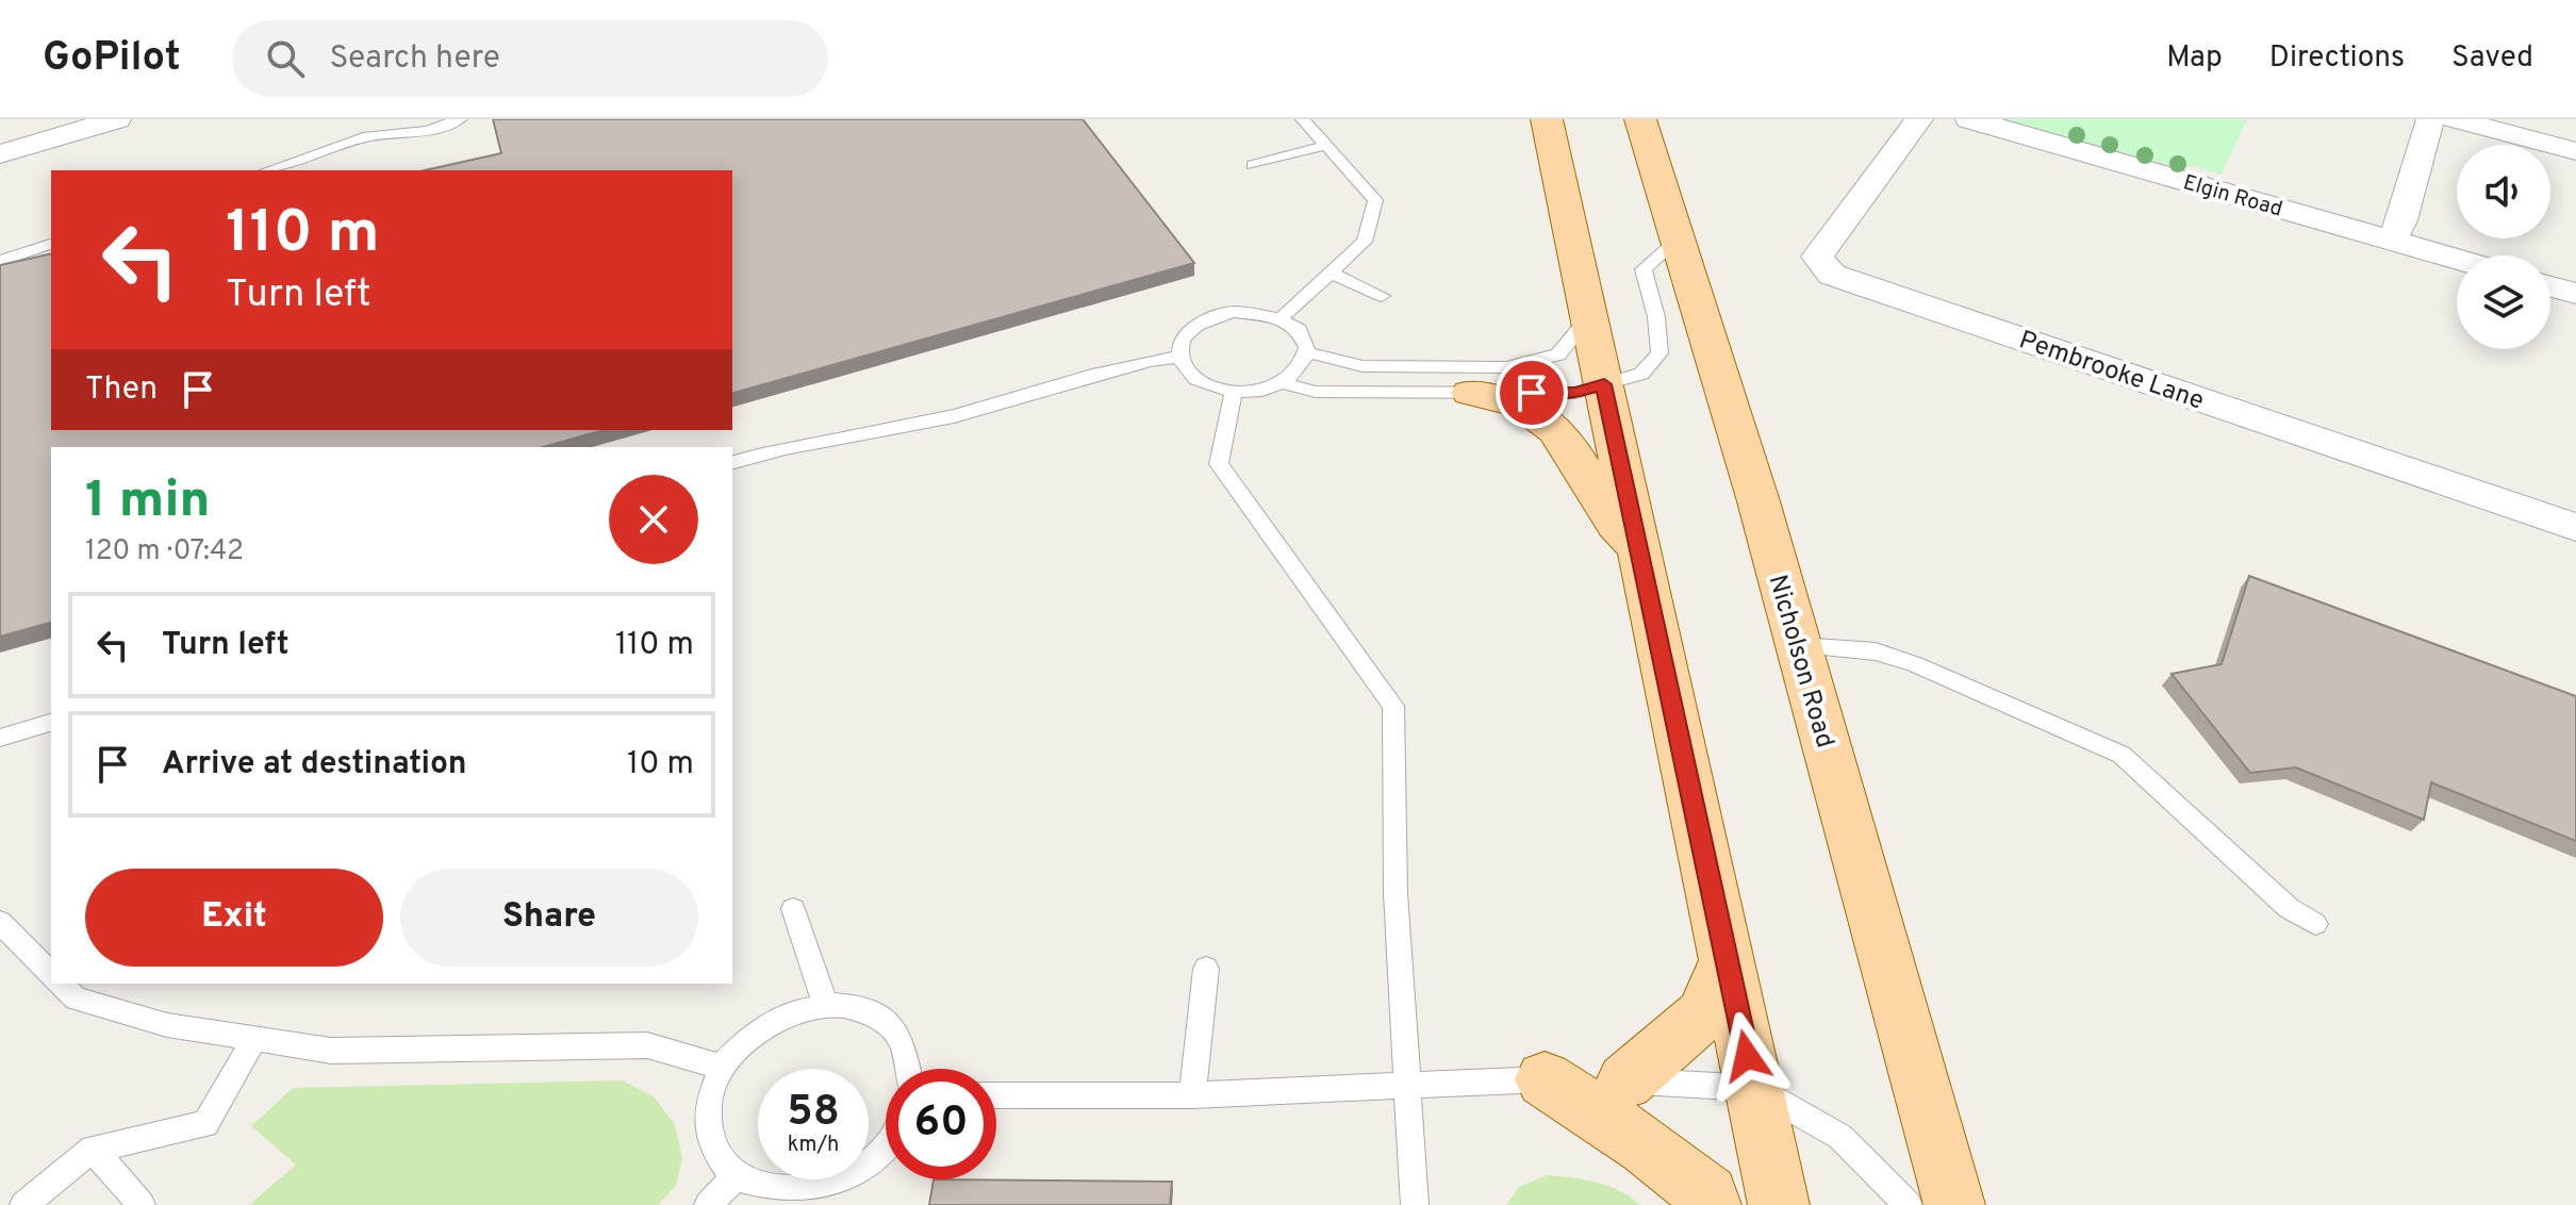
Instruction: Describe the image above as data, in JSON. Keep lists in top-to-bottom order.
{
  "streets": {
    "main road": ["Nicholson Road"],
    "street": ["Elgin Road", "Pembrooke Lane"]
  },
  "page": {
    "header": "GoPilot",
    "search": "Search here",
    "nav": ["Map", "Directions", "Saved"],
    "turn": ["110 m", "Turn left"],
    "then": "Then",
    "heading": ["1 min", "120 m · 07:42"],
    "list": [
      {
        "name": "Turn left",
        "value": "110 m"
      },
      {
        "name": "Arrive at destination",
        "value": "10 m"
      }
    ],
    "buttons": ["Exit", "Share"],
    "speed": "58 km/h",
    "limit": "60"
  }
}
